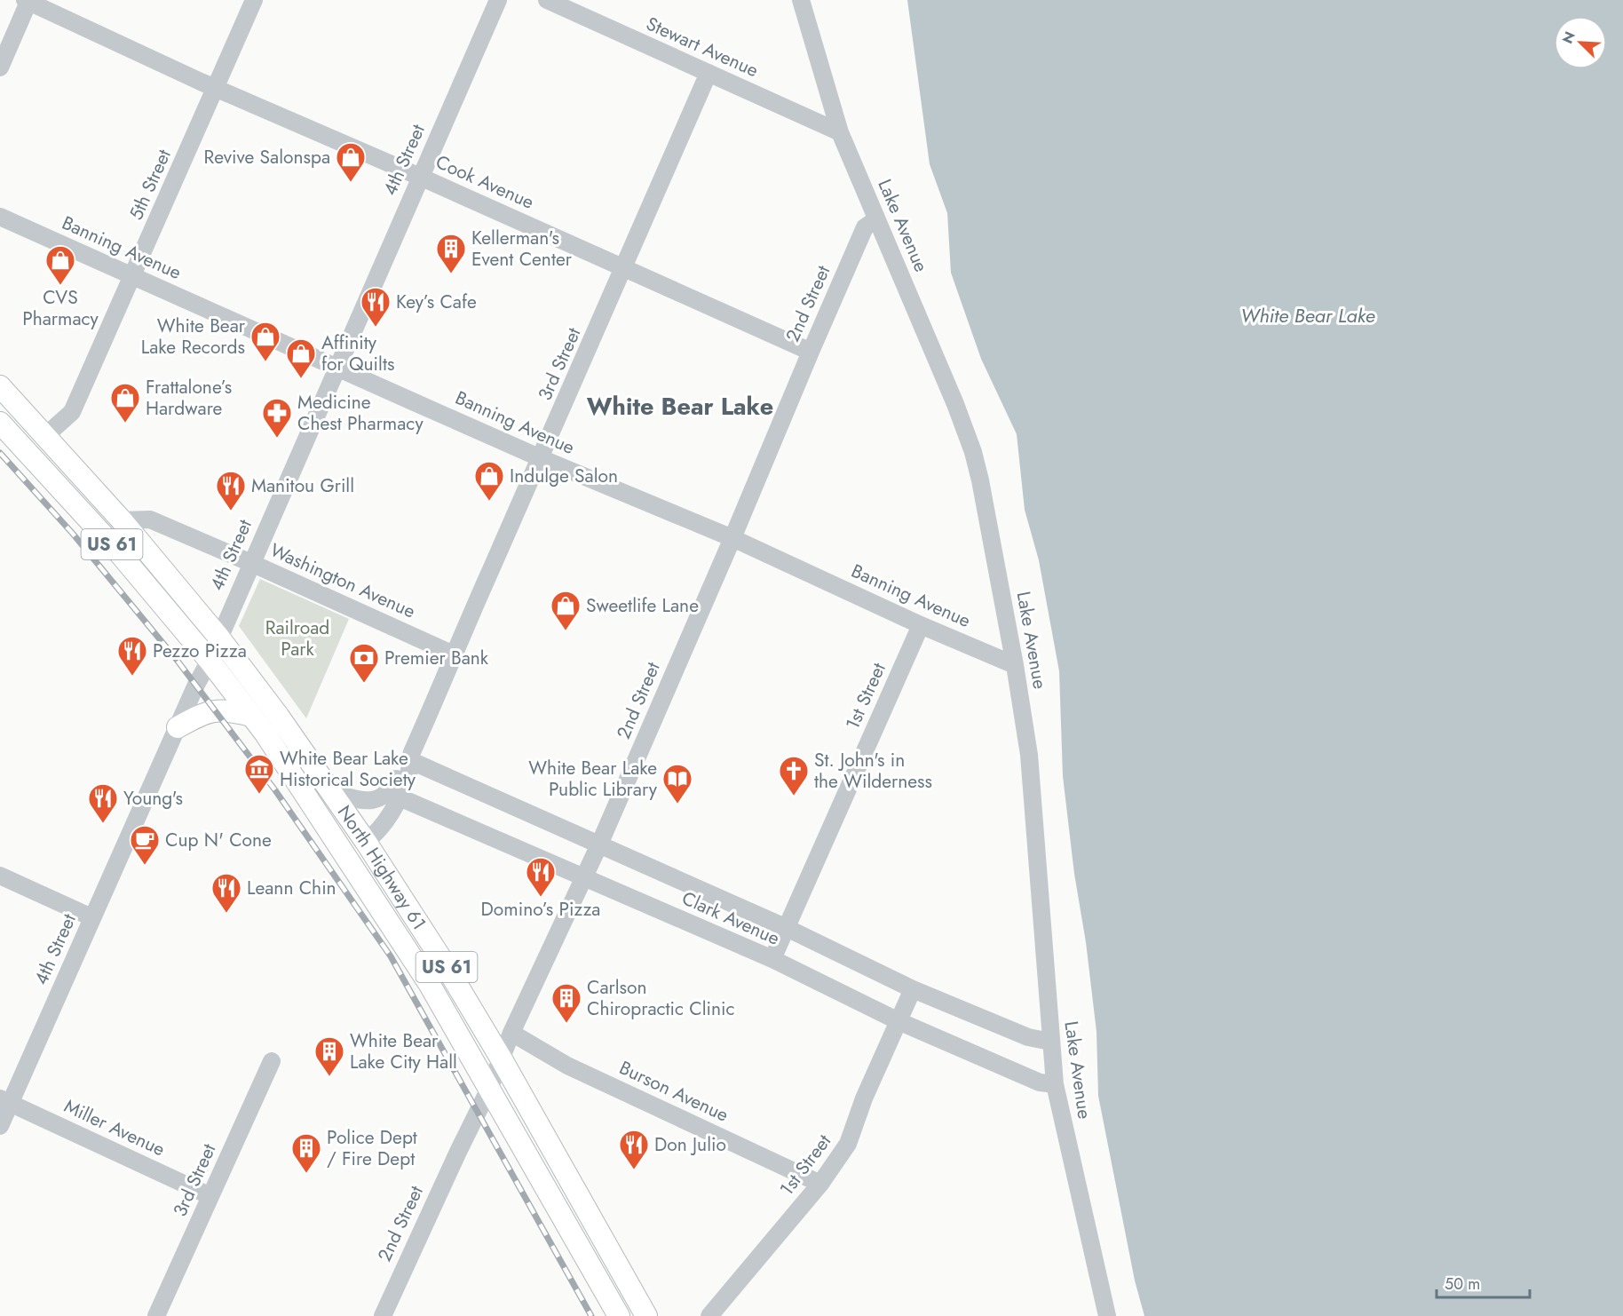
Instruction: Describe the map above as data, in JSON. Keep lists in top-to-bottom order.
{
  "streets": {
    "main road": ["US 61", "North Highway 61"],
    "street": [
      "Stewart Avenue",
      "4th Street",
      "Cook Avenue",
      "5th Street",
      "Lake Avenue",
      "Banning Avenue",
      "2nd Street",
      "3rd Street",
      "Washington Avenue",
      "1st Street",
      "Clark Avenue",
      "Burson Avenue",
      "Miller Avenue"
    ]
  },
  "crossings": [
    ["Stewart Avenue", "Lake Avenue"],
    ["Stewart Avenue", "3rd Street"],
    ["4th Street", "Cook Avenue"],
    ["4th Street", "Banning Avenue"],
    ["4th Street", "Washington Avenue"],
    ["4th Street", "North Highway 61"],
    ["4th Street", "Miller Avenue"],
    ["Cook Avenue", "5th Street"],
    ["Cook Avenue", "2nd Street"],
    ["Cook Avenue", "3rd Street"],
    ["5th Street", "Banning Avenue"],
    ["5th Street", "North Highway 61"],
    ["Lake Avenue", "Banning Avenue"],
    ["Lake Avenue", "2nd Street"],
    ["Lake Avenue", "Clark Avenue"],
    ["Banning Avenue", "2nd Street"],
    ["Banning Avenue", "3rd Street"],
    ["Banning Avenue", "1st Street"],
    ["2nd Street", "North Highway 61"],
    ["2nd Street", "Clark Avenue"],
    ["2nd Street", "Burson Avenue"],
    ["3rd Street", "Washington Avenue"],
    ["3rd Street", "North Highway 61"],
    ["3rd Street", "Clark Avenue"],
    ["3rd Street", "Miller Avenue"],
    ["Washington Avenue", "North Highway 61"],
    ["1st Street", "Clark Avenue"],
    ["1st Street", "Burson Avenue"]
  ],
  "districts": ["White Bear Lake"],
  "water": ["White Bear Lake"],
  "parks": ["Railroad Park"],
  "places": {
    "shop": [
      "Revive Salonspa",
      "CVS Pharmacy",
      "White Bear Lake Records",
      "Affinity for Quilts",
      "Frattalone’s Hardware",
      "Indulge Salon",
      "Sweetlife Lane"
    ],
    "building": [
      "Kellerman's Event Center",
      "Carlson Chiropractic Clinic",
      "White Bear Lake City Hall",
      "Police Dept / Fire Dept"
    ],
    "restaurant": [
      "Key’s Cafe",
      "Manitou Grill",
      "Pezzo Pizza",
      "Young's",
      "Domino’s Pizza",
      "Leann Chin",
      "Don Julio"
    ],
    "pharmacy": ["Medicine Chest Pharmacy"],
    "bank": ["Premier Bank"],
    "museum": ["White Bear Lake Historical Society"],
    "church": ["St. John's in the Wilderness"],
    "library": ["White Bear Lake Public Library"],
    "cafe": ["Cup N' Cone"]
  },
  "scale_bar": "50 m",
  "north": "top left"
}
